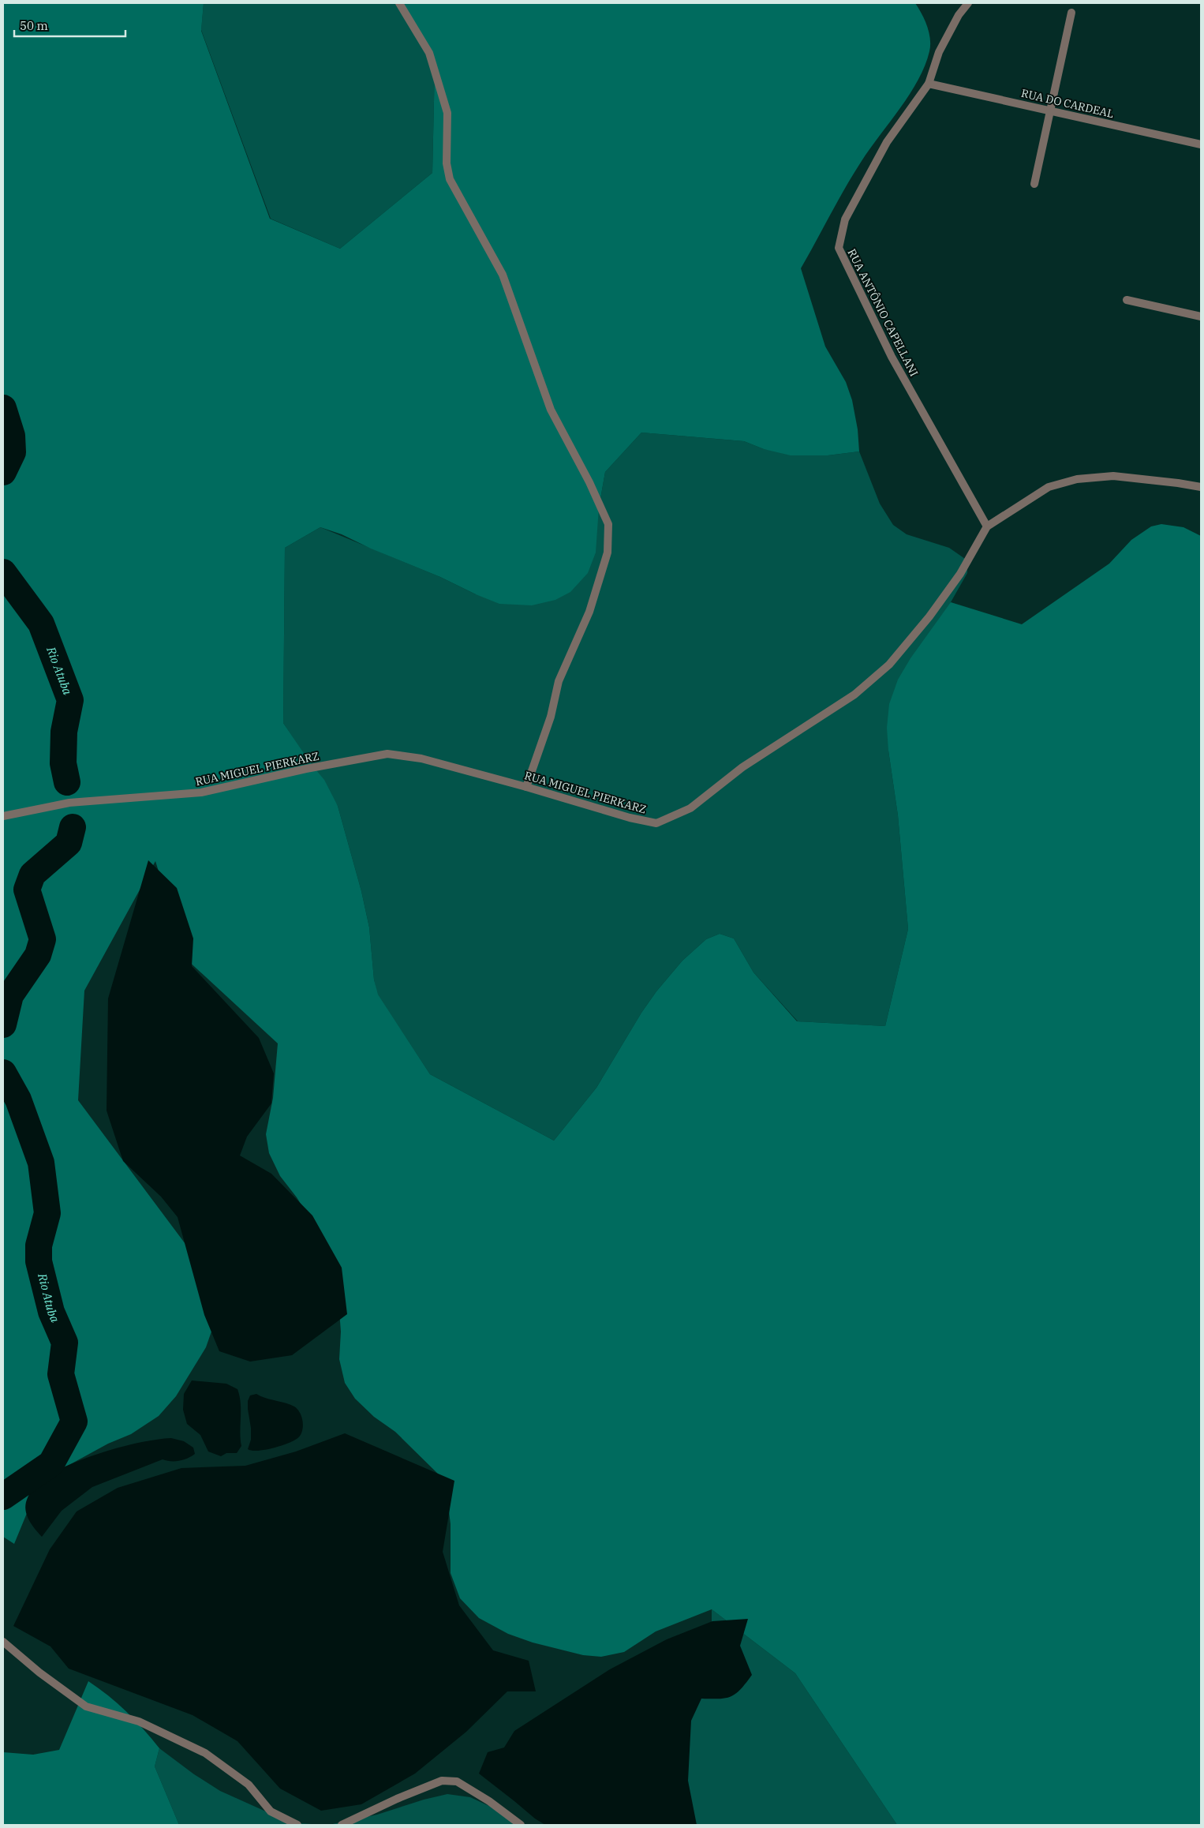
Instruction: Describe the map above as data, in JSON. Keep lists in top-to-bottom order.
{
  "streets": {
    "street": ["RUA DO CARDEAL", "RUA ANTÔNIO CAPELLANI", "RUA MIGUEL PIERKARZ"]
  },
  "crossings": [
    ["RUA DO CARDEAL", "RUA ANTÔNIO CAPELLANI"],
    ["RUA ANTÔNIO CAPELLANI", "RUA MIGUEL PIERKARZ"]
  ],
  "water": ["Rio Atuba"],
  "scale_bar": "50 m"
}
